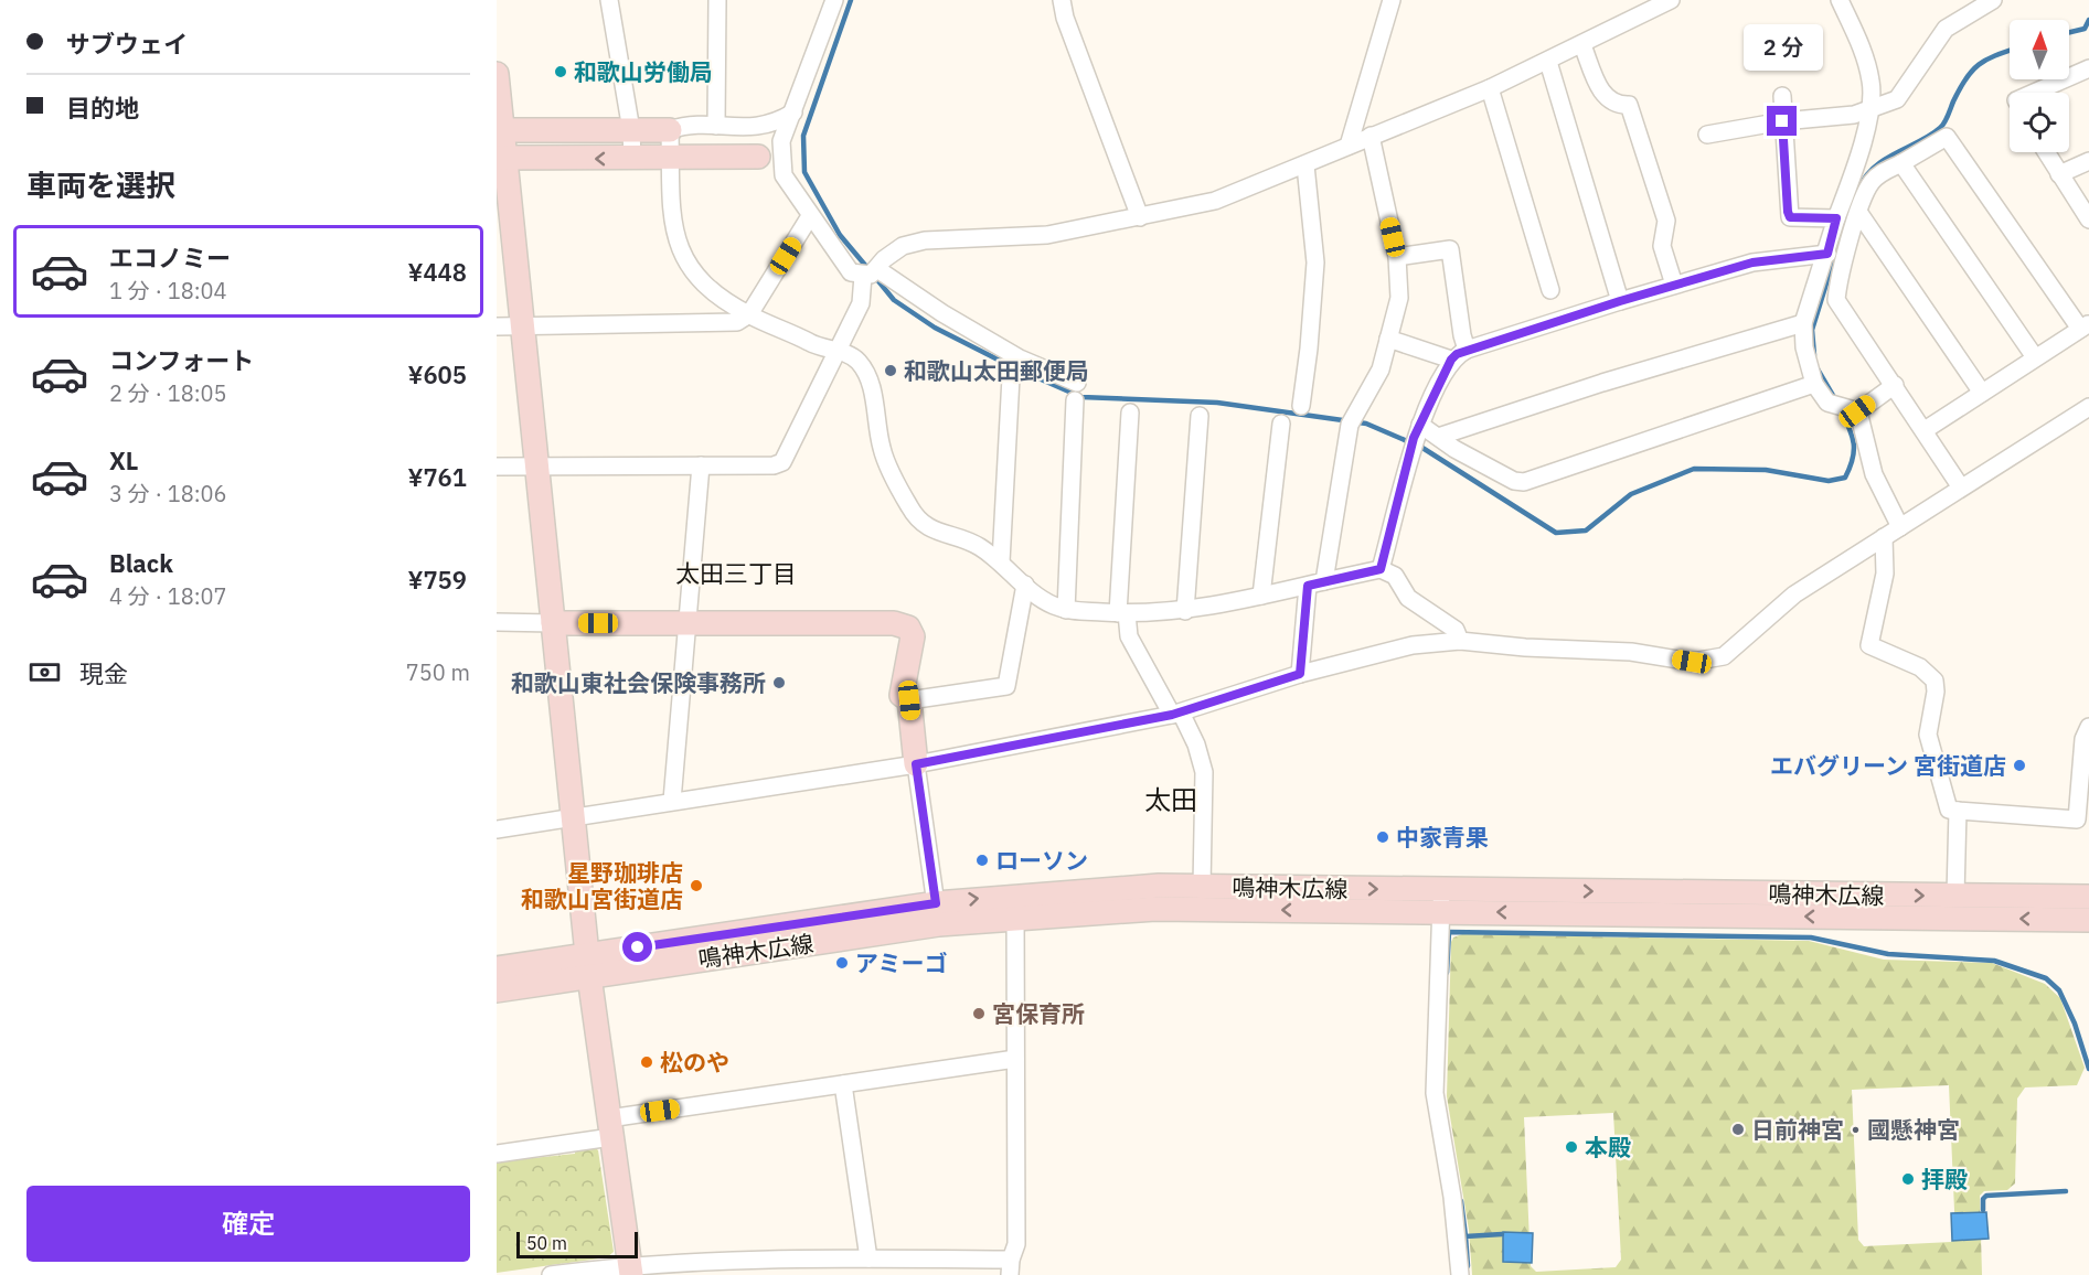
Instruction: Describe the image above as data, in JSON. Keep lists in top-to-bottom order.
{
  "streets": {
    "main road": ["鳴神木広線"]
  },
  "districts": ["太田三丁目", "太田"],
  "places": [
    "和歌山労働局",
    "和歌山太田郵便局",
    "和歌山東社会保険事務所",
    "エバグリーン 宮街道店",
    "中家青果",
    "ローソン",
    "星野珈琲店 和歌山宮街道店",
    "アミーゴ",
    "宮保育所",
    "松のや",
    "日前神宮・國懸神宮",
    "本殿",
    "拝殿"
  ],
  "scale_bar": "50 m",
  "north": "top",
  "page": {
    "banner": ["サブウェイ", "目的地"],
    "bubble": "2 分",
    "heading": "車両を選択",
    "list": [
      {
        "name": "エコノミー",
        "note": "1 分 · 18:04",
        "value": "¥448"
      },
      {
        "name": "コンフォート",
        "note": "2 分 · 18:05",
        "value": "¥605"
      },
      {
        "name": "XL",
        "note": "3 分 · 18:06",
        "value": "¥761"
      },
      {
        "name": "Black",
        "note": "4 分 · 18:07",
        "value": "¥759"
      }
    ],
    "pay": ["現金", "750 m"],
    "buttons": "確定",
    "scale": "50 m"
  }
}
